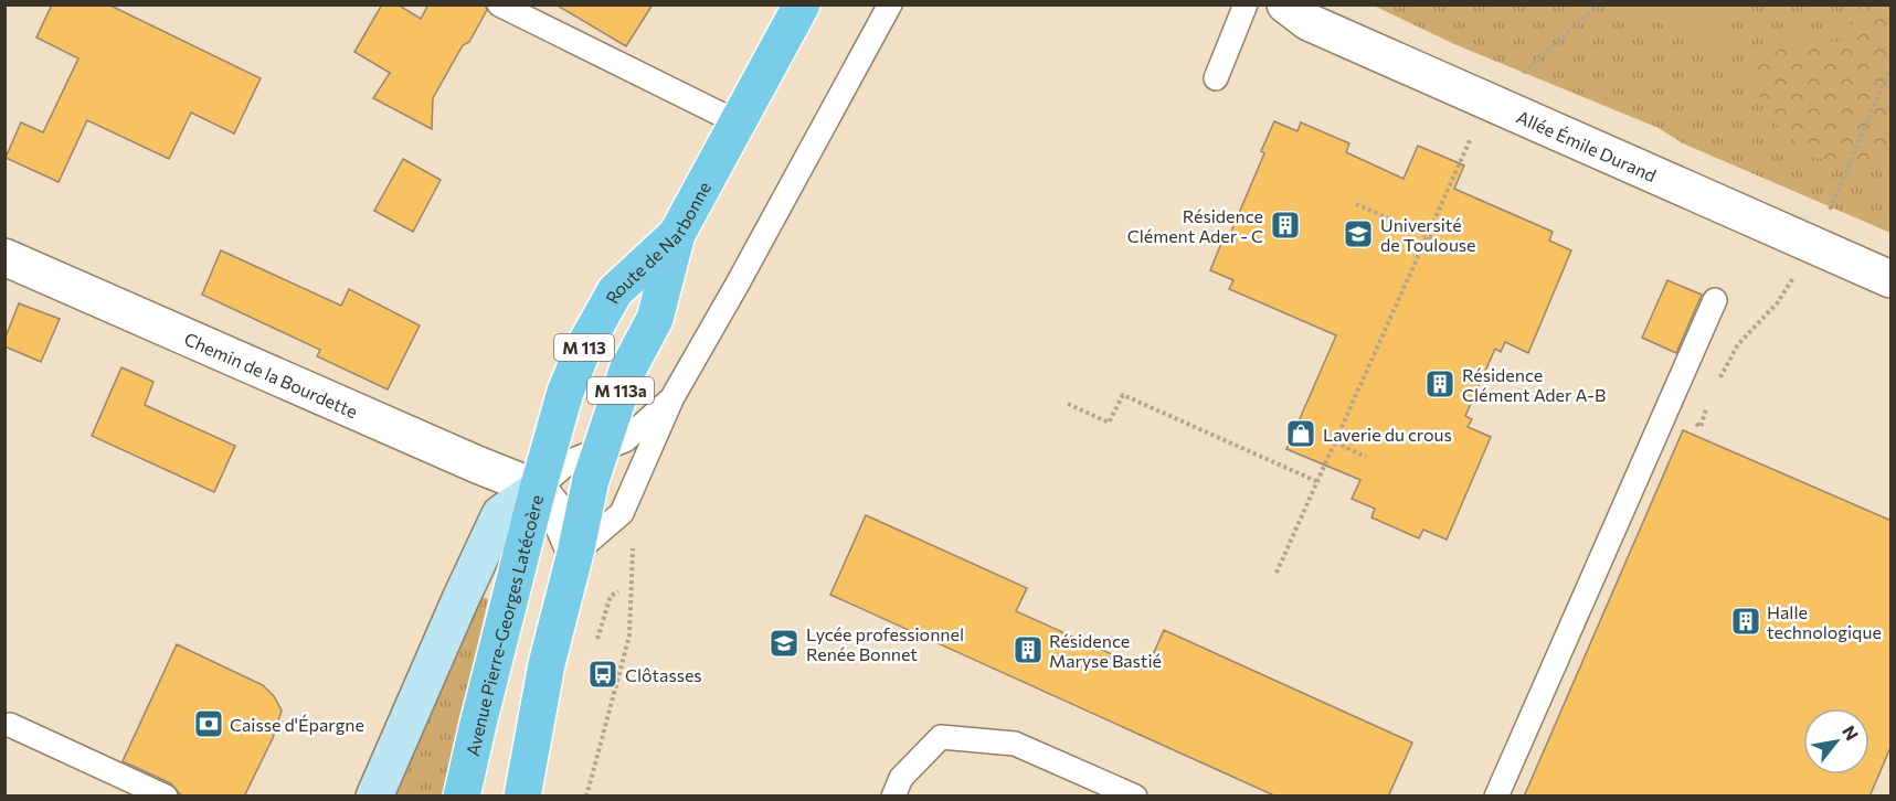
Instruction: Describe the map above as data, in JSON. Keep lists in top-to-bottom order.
{
  "streets": {
    "main road": [
      "Route de Narbonne",
      "M 113",
      "M 113a",
      "Avenue Pierre-Georges Latécoère"
    ],
    "street": ["Allée Émile Durand", "Chemin de la Bourdette"]
  },
  "crossings": [
    ["Route de Narbonne", "Chemin de la Bourdette"],
    ["Route de Narbonne", "M 113a"],
    ["Route de Narbonne", "Avenue Pierre-Georges Latécoère"],
    ["Chemin de la Bourdette", "Avenue Pierre-Georges Latécoère"],
    ["M 113a", "Avenue Pierre-Georges Latécoère"]
  ],
  "places": {
    "building": [
      "Résidence Clément Ader - C",
      "Résidence Clément Ader A-B",
      "Halle technologique",
      "Résidence Maryse Bastié"
    ],
    "school or university": ["Université de Toulouse", "Lycée professionnel Renée Bonnet"],
    "shop": ["Laverie du crous"],
    "bus stop": ["Clôtasses"],
    "bank": ["Caisse d'Épargne"]
  },
  "north": "top right"
}
